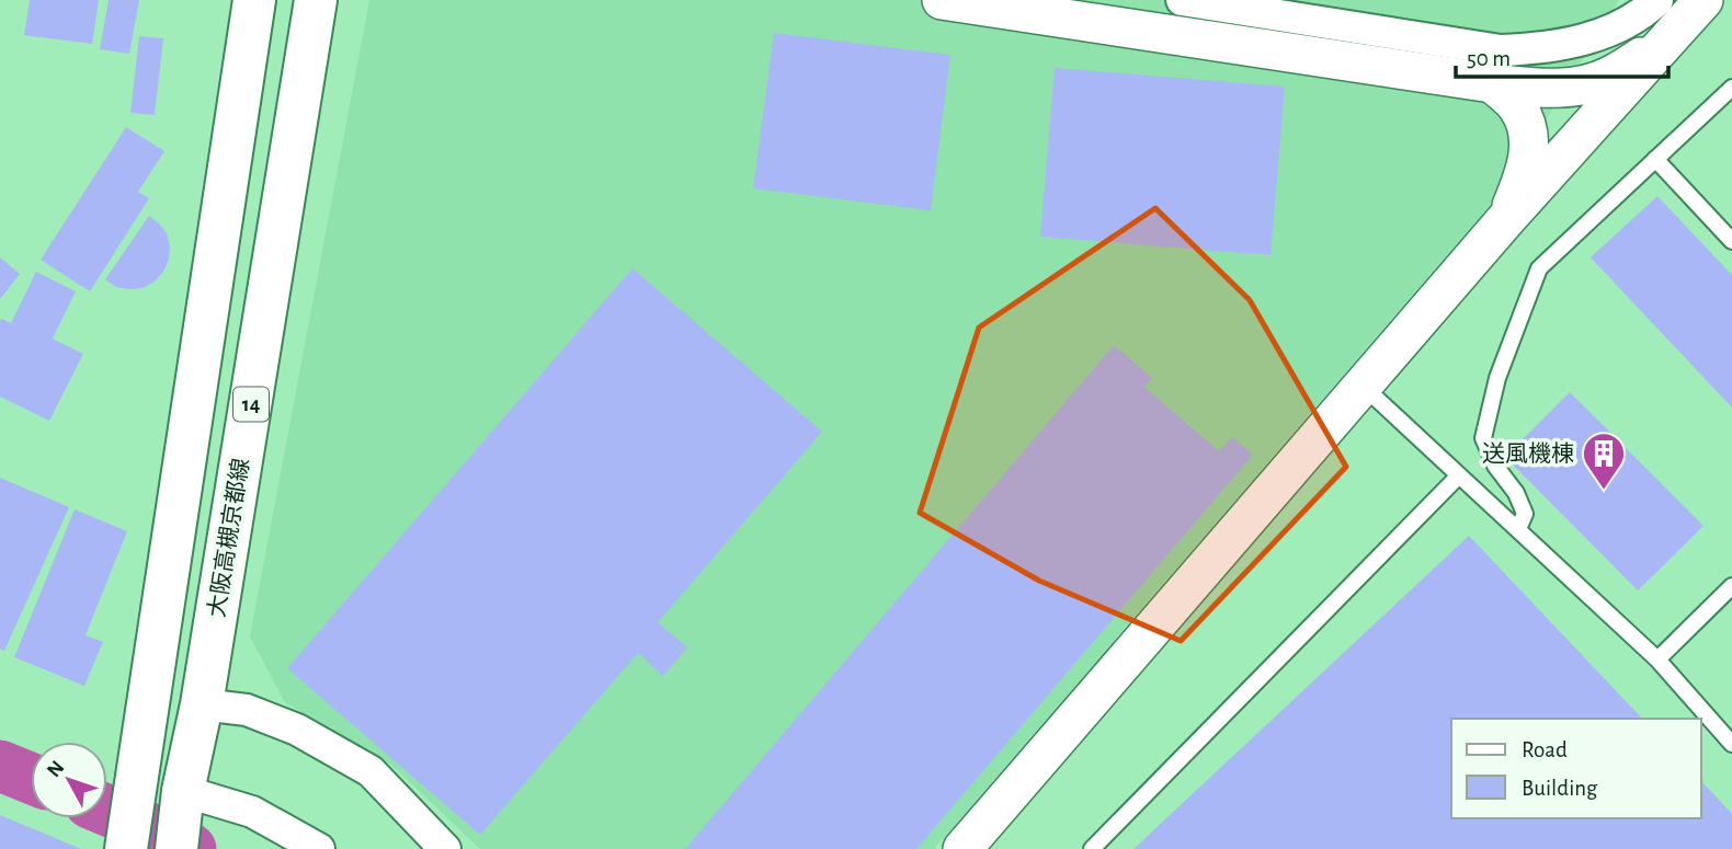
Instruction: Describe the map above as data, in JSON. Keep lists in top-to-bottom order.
{
  "streets": {
    "main road": ["14", "大阪高槻京都線"]
  },
  "places": {
    "building": ["送風機棟"]
  },
  "legend": ["Road", "Building"],
  "scale_bar": "50 m",
  "north": "top left"
}
